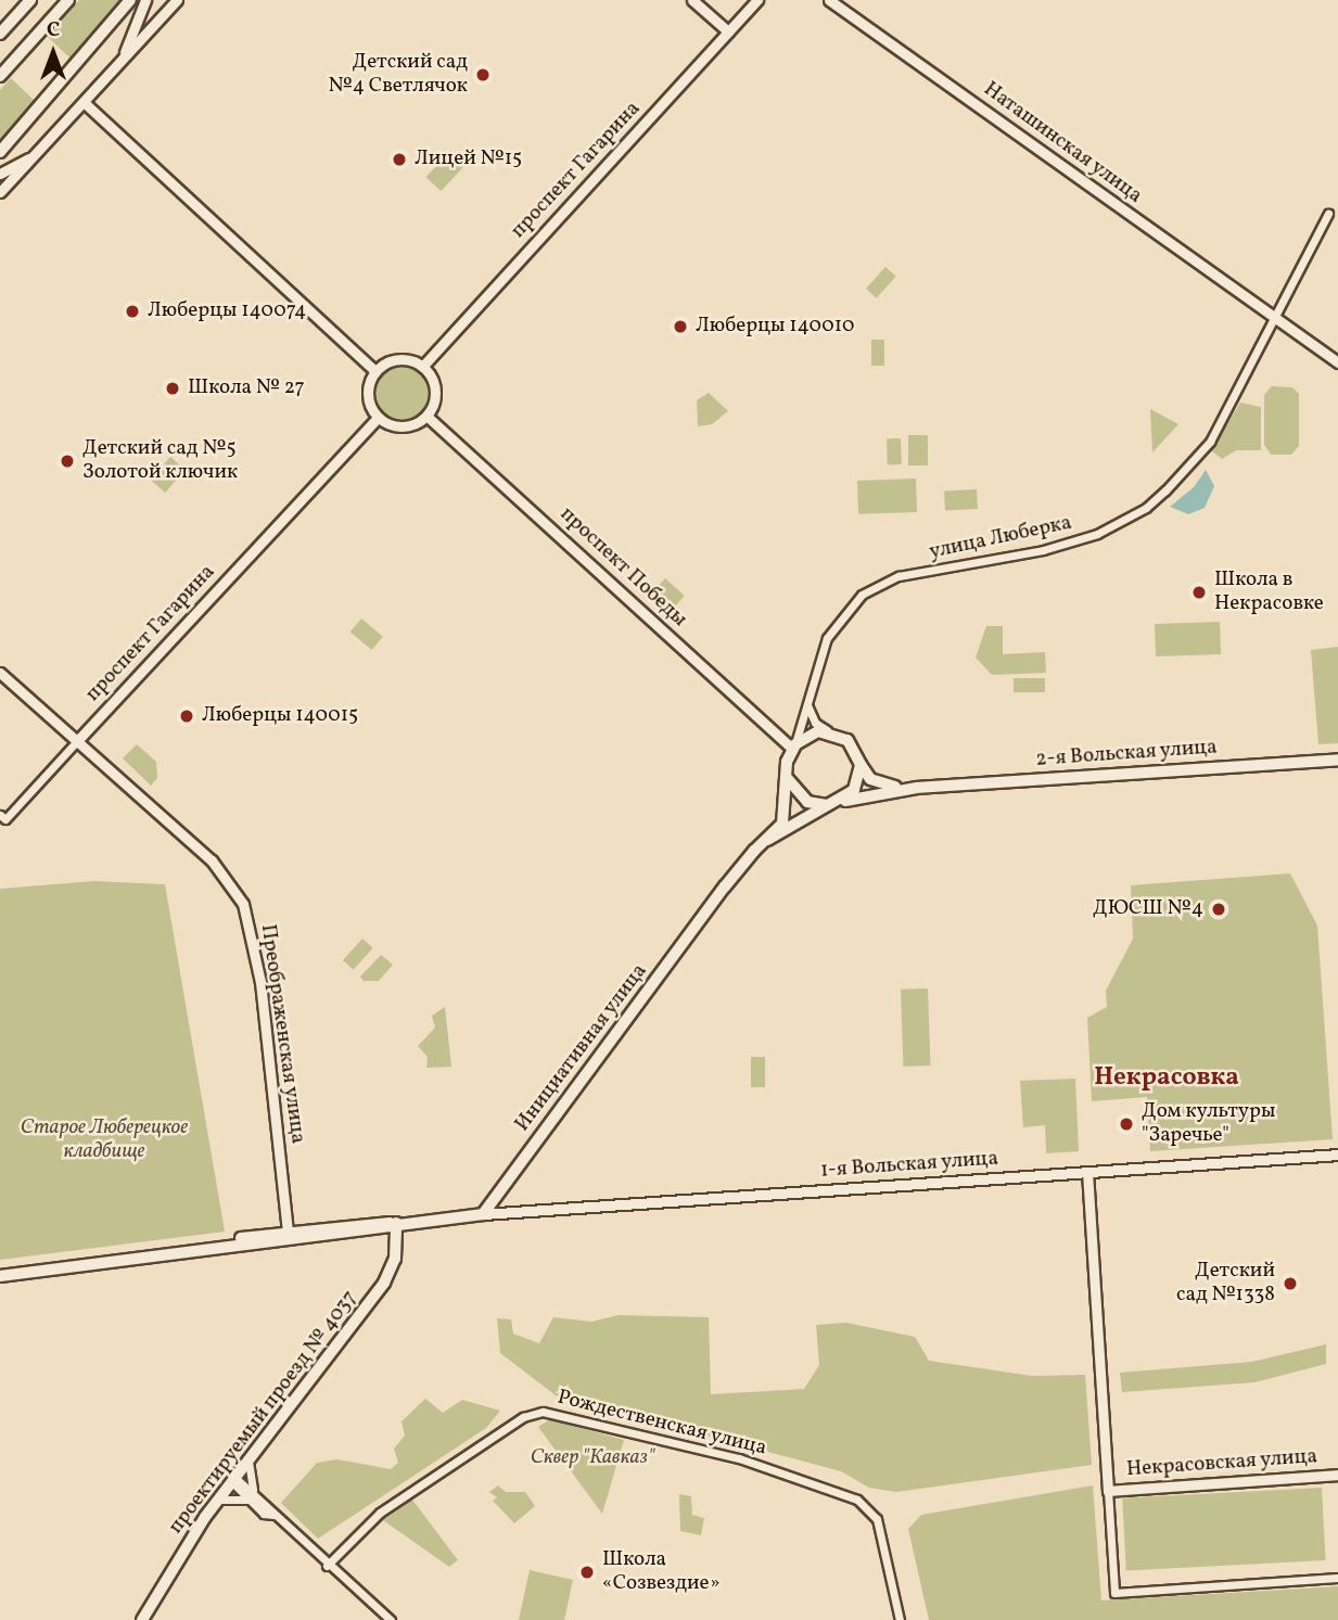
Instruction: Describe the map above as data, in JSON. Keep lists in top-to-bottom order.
{
  "streets": {
    "main road": ["2-я Вольская улица", "Инициативная улица", "проектируемый проезд № 4037"],
    "street": [
      "Наташинская улица",
      "проспект Гагарина",
      "улица Люберка",
      "проспект Победы",
      "Преображенская улица",
      "1-я Вольская улица",
      "Рождественская улица",
      "Некрасовская улица"
    ]
  },
  "crossings": [
    ["Наташинская улица", "улица Люберка"],
    ["проспект Гагарина", "проспект Победы"],
    ["проспект Гагарина", "Преображенская улица"],
    ["улица Люберка", "проспект Победы"],
    ["улица Люберка", "2-я Вольская улица"],
    ["улица Люберка", "Инициативная улица"],
    ["проспект Победы", "2-я Вольская улица"],
    ["проспект Победы", "Инициативная улица"],
    ["2-я Вольская улица", "Инициативная улица"],
    ["Инициативная улица", "1-я Вольская улица"]
  ],
  "districts": ["Некрасовка"],
  "parks": ["Старое Люберецкое кладбище", "Сквер \"Кавказ\""],
  "places": [
    "Детский сад №4 Светлячок",
    "Лицей №15",
    "Люберцы 140074",
    "Люберцы 140010",
    "Школа № 27",
    "Детский сад №5 Золотой ключик",
    "Школа в Некрасовке",
    "Люберцы 140015",
    "ДЮСШ №4",
    "Дом культуры \"Заречье\"",
    "Детский сад №1338",
    "Школа «Созвездие»"
  ],
  "north": "top"
}
